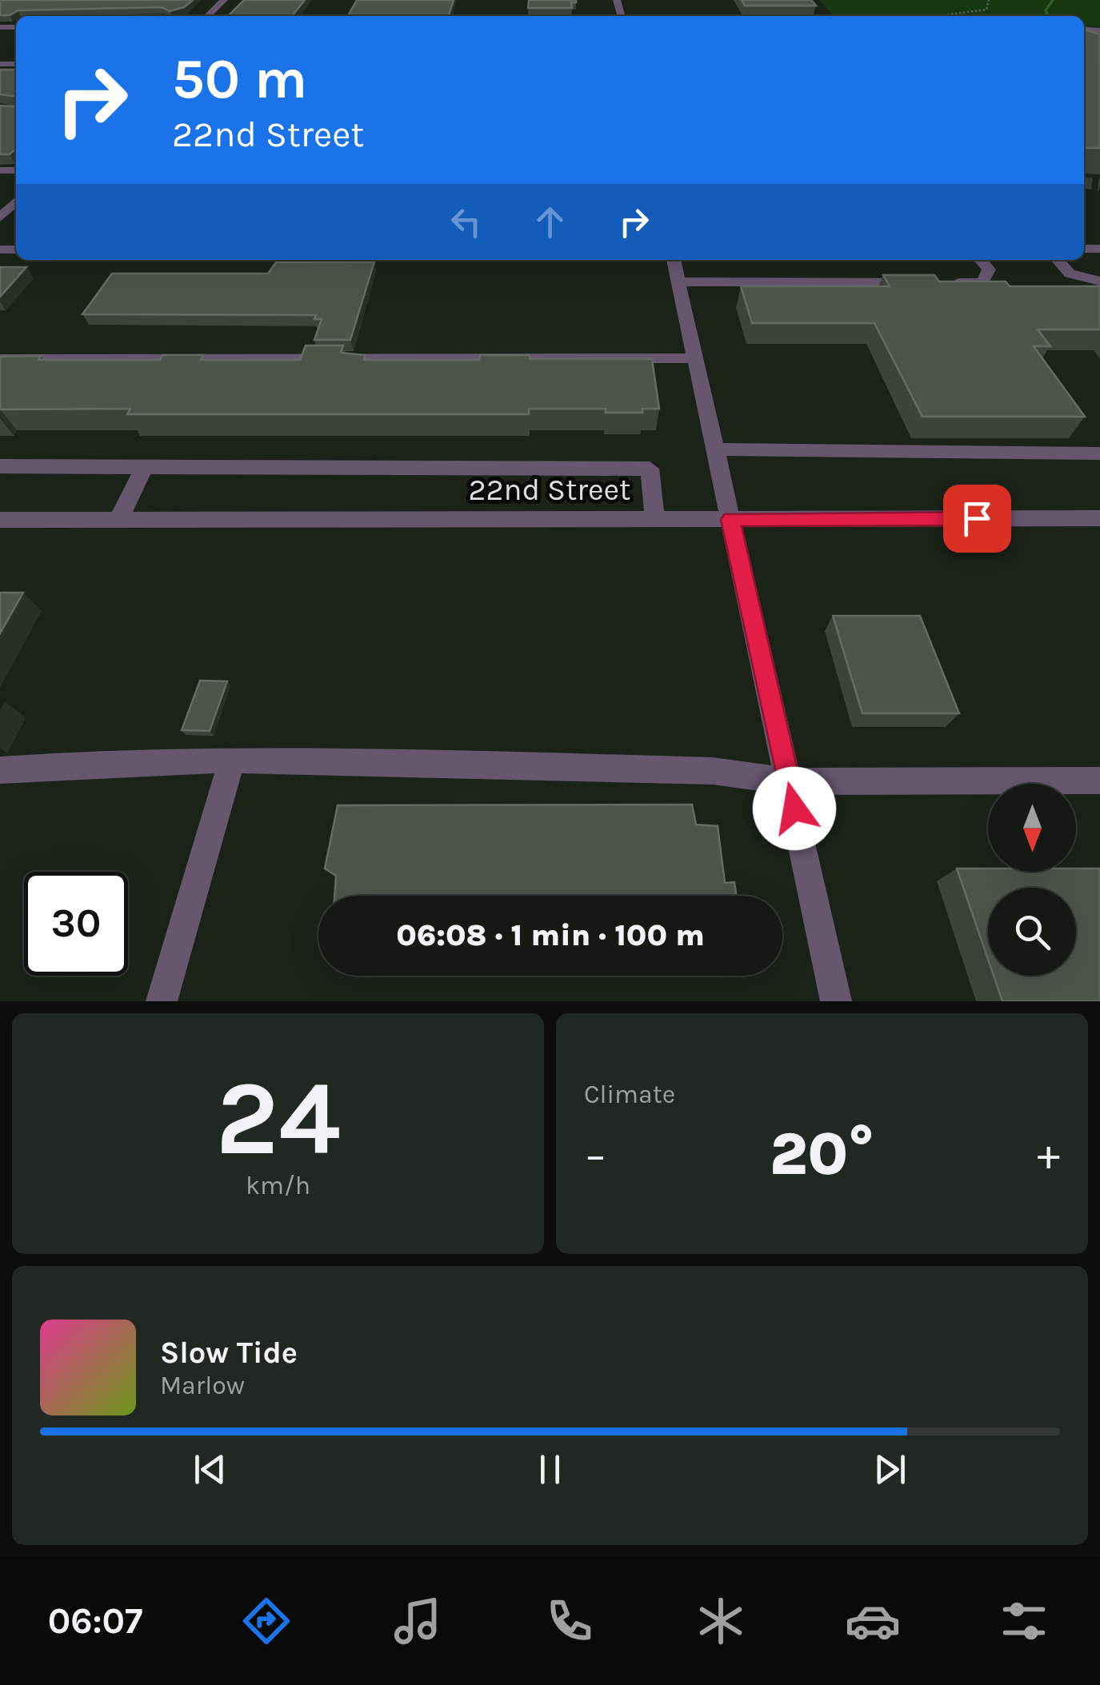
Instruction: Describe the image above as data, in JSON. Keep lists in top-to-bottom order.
{
  "streets": {
    "street": ["22nd Street"]
  },
  "north": "bottom",
  "page": {
    "turn": ["50 m", "22nd Street"],
    "limit": "30",
    "trip": "06:08 · 1 min · 100 m",
    "tile": [
      ["24", "km/h"],
      "Climate"
    ],
    "heat": ["−", "20°", "+"],
    "song": ["Slow Tide", "Marlow"],
    "tabs": "06:07"
  }
}
